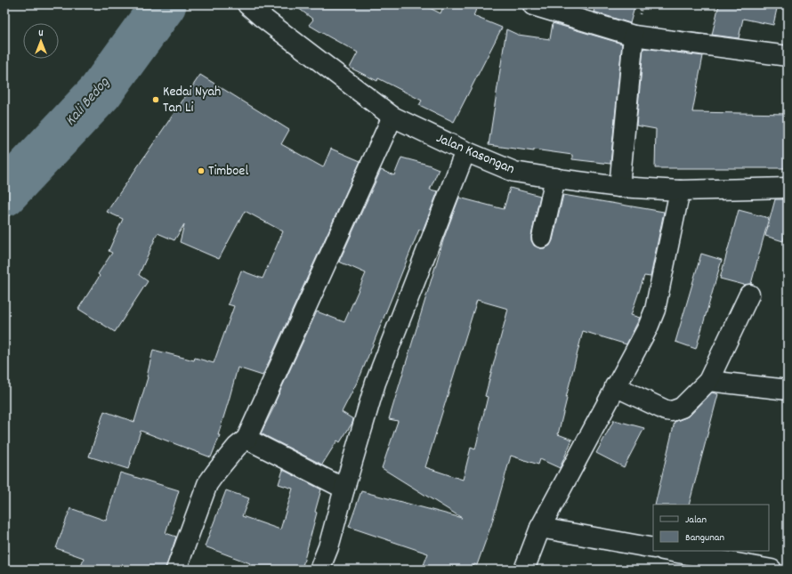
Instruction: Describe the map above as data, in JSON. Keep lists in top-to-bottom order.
{
  "streets": {
    "street": ["Jalan Kasongan"]
  },
  "water": ["Kali Bedog"],
  "places": ["Kedai Nyah Tan Li", "Timboel"],
  "legend": ["Jalan", "Bangunan"],
  "north": "top"
}
